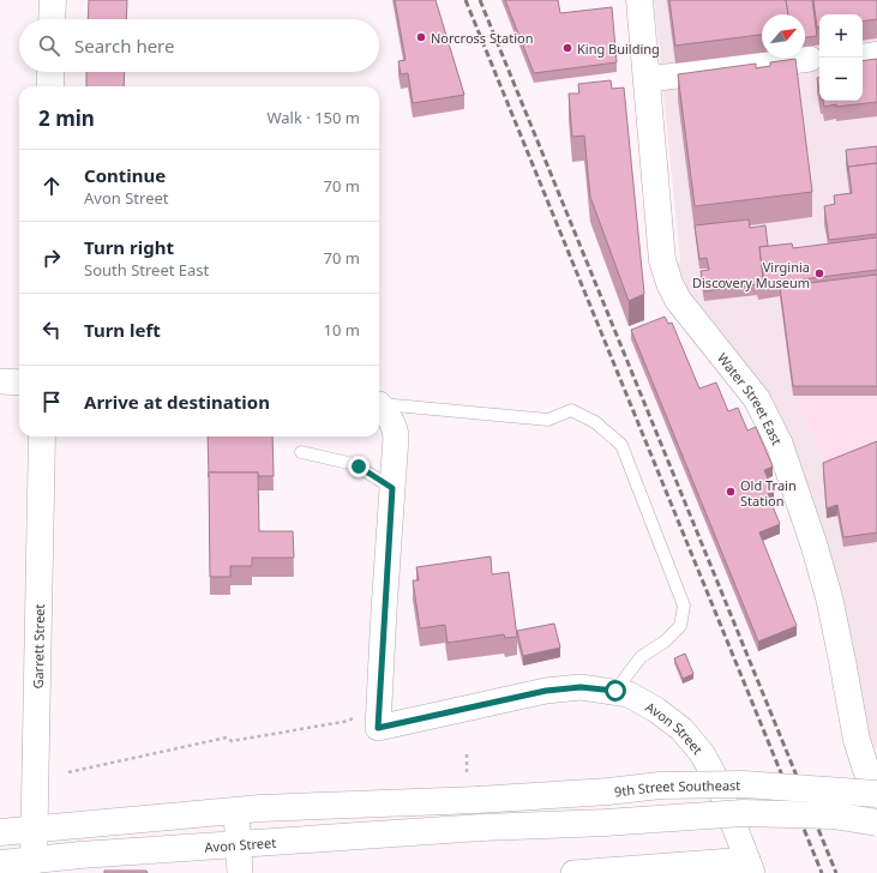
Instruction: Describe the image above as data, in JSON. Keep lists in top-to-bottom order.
{
  "streets": {
    "main road": [
      "Water Street East",
      "Garrett Street",
      "Avon Street",
      "9th Street Southeast"
    ]
  },
  "crossings": [
    ["Garrett Street", "Avon Street"]
  ],
  "places": [
    "Norcross Station",
    "King Building",
    "Virginia Discovery Museum",
    "Old Train Station"
  ],
  "north": "top right",
  "page": {
    "map_buttons": ["+", "−"],
    "search": "Search here",
    "heading": ["2 min", "Walk · 150 m"],
    "list": [
      ["Continue", "Avon Street", "70 m"],
      ["Turn right", "South Street East", "70 m"],
      ["Turn left", "10 m"],
      "Arrive at destination"
    ]
  }
}
